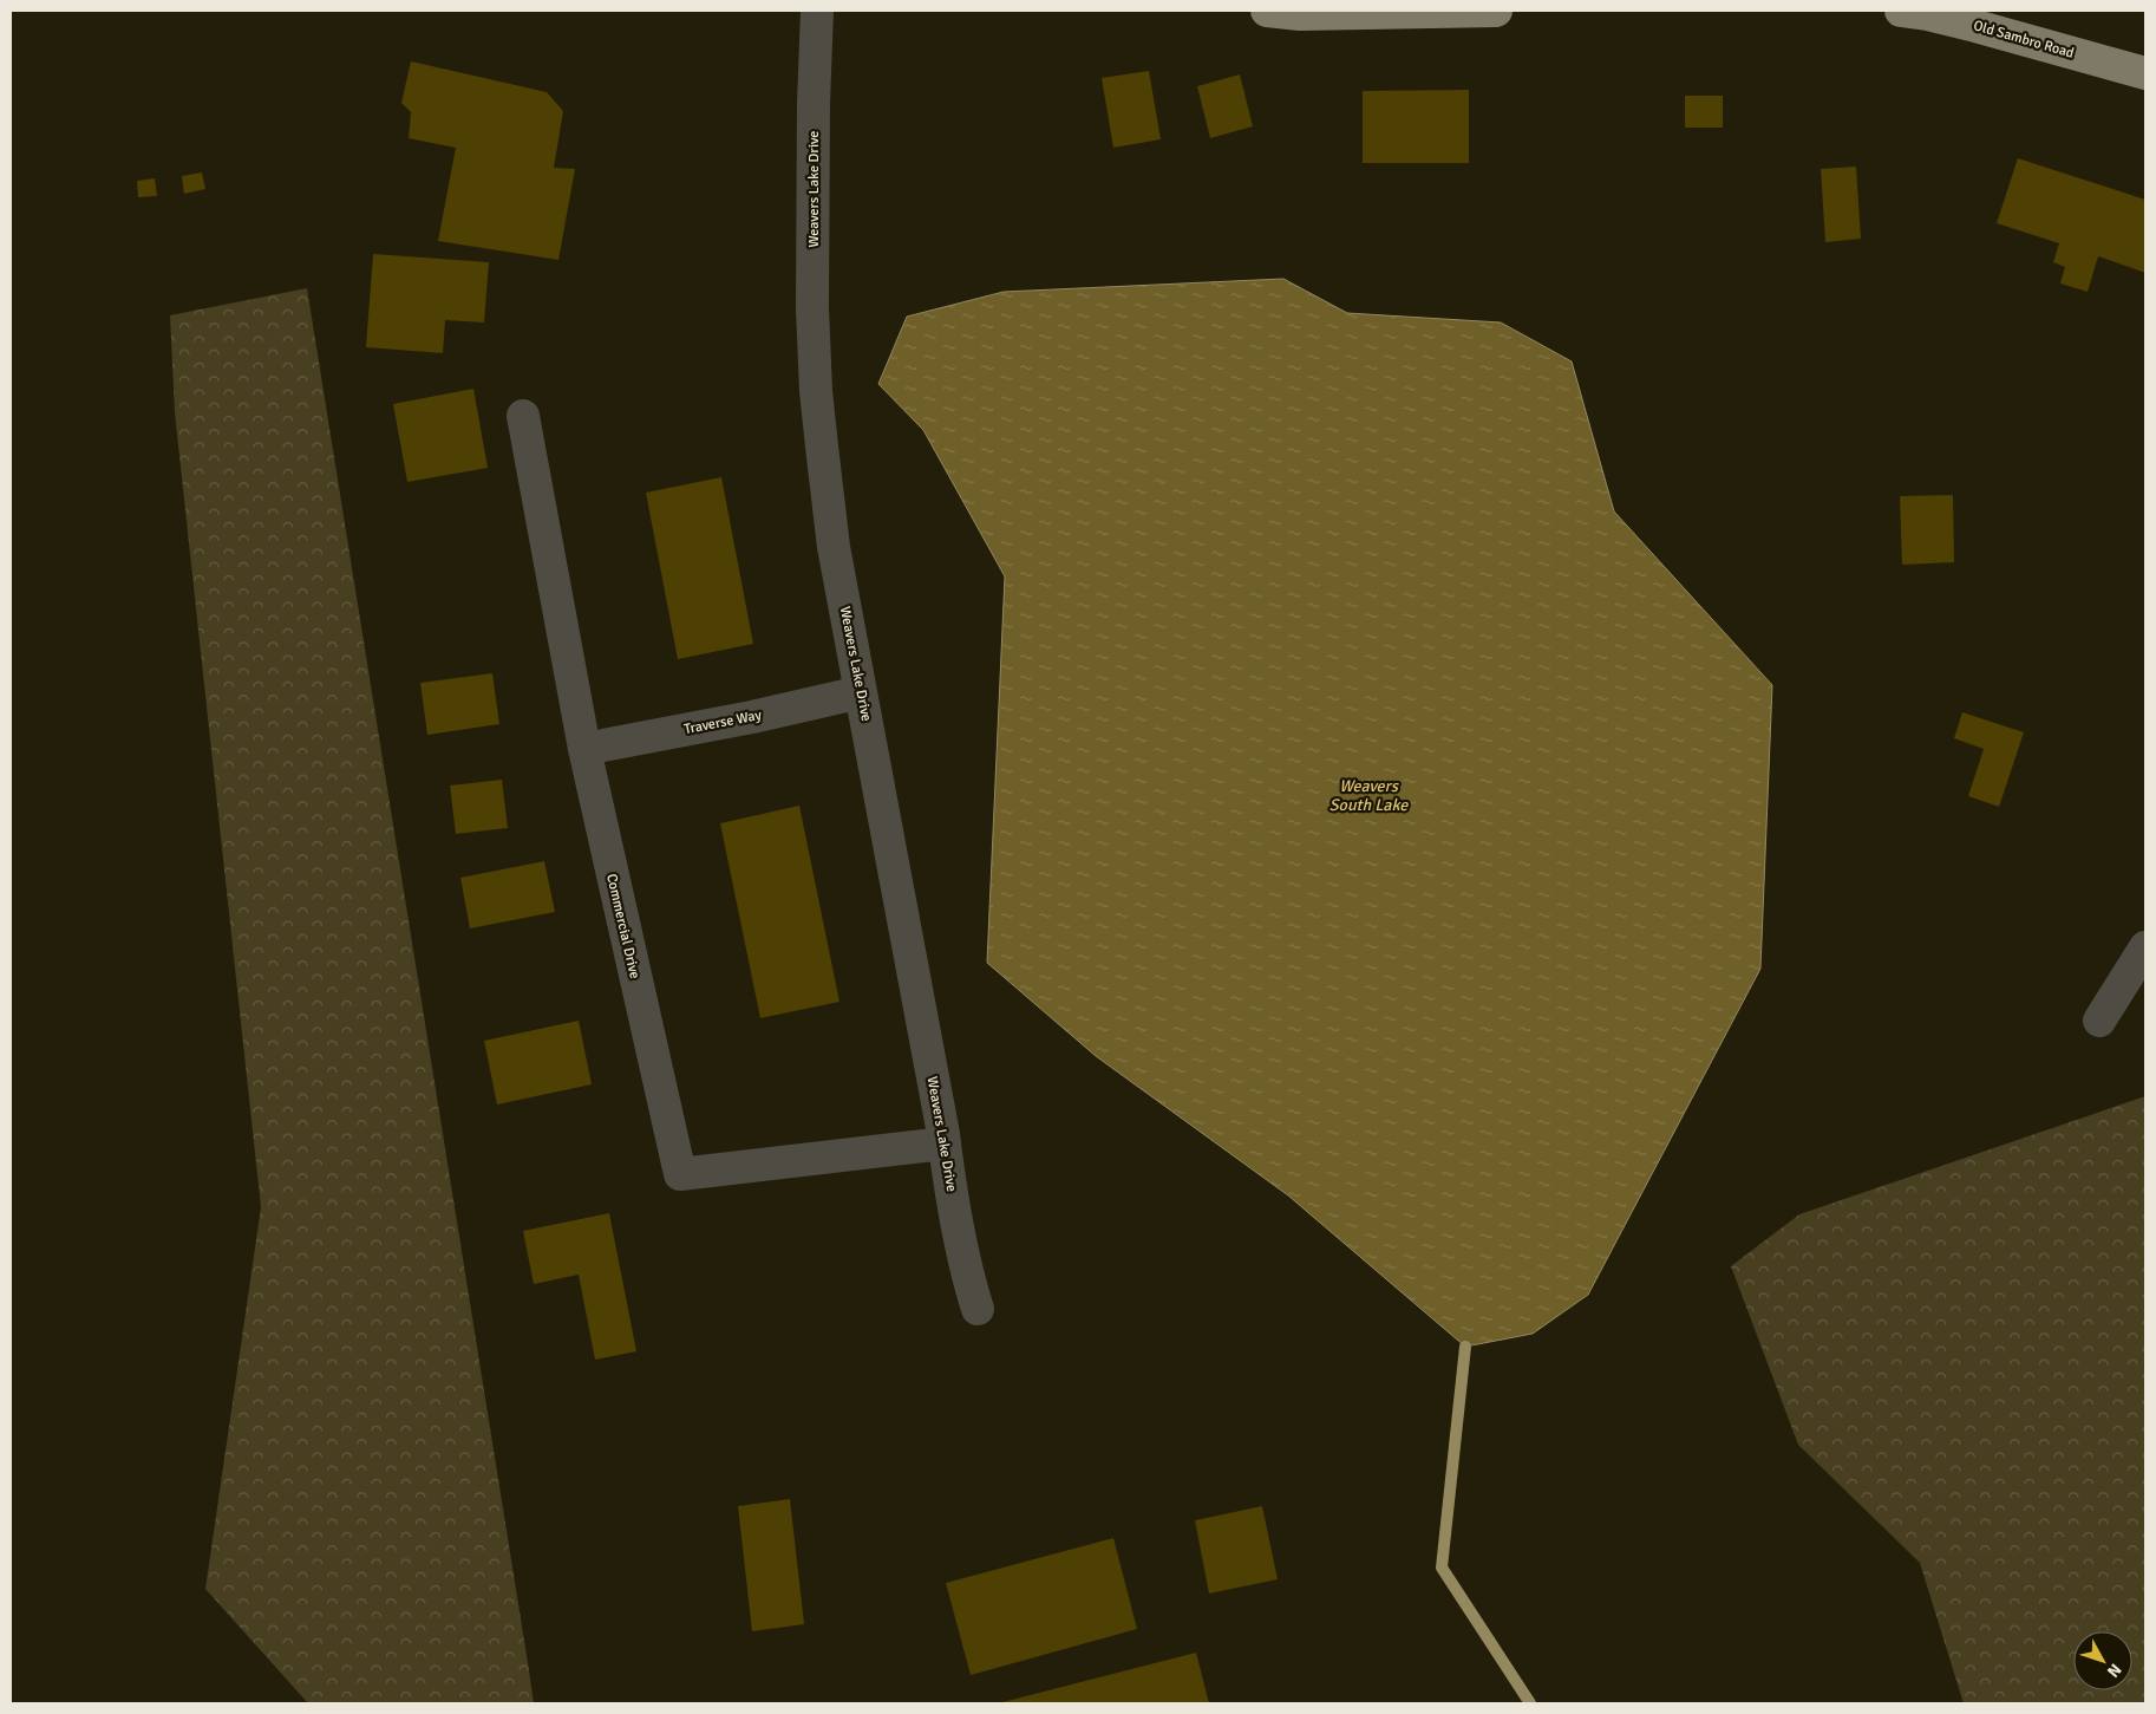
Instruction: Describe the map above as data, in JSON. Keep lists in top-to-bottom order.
{
  "streets": {
    "main road": ["Old Sambro Road"],
    "street": ["Weavers Lake Drive", "Traverse Way", "Commercial Drive"]
  },
  "crossings": [
    ["Weavers Lake Drive", "Traverse Way"],
    ["Weavers Lake Drive", "Commercial Drive"],
    ["Traverse Way", "Commercial Drive"]
  ],
  "water": ["Weavers South Lake"],
  "north": "bottom right"
}
